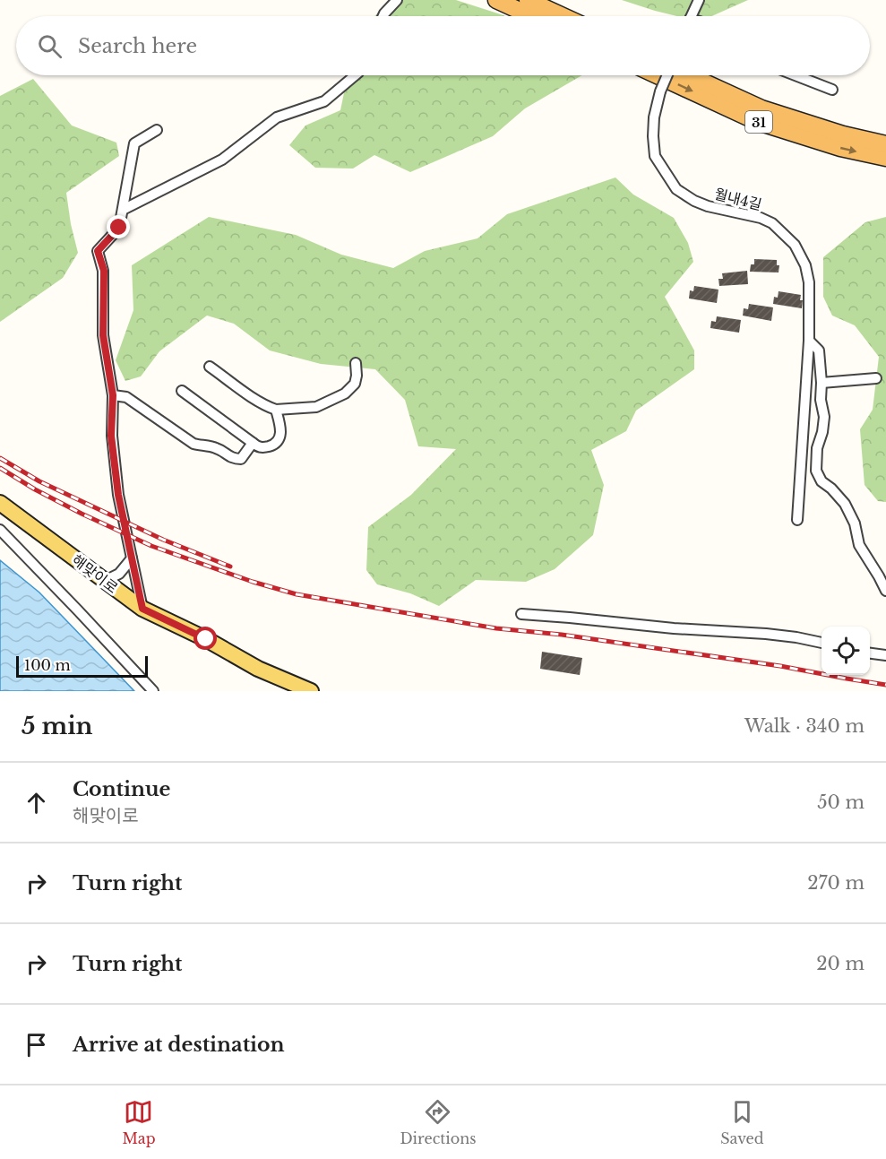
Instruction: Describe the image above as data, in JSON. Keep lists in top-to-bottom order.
{
  "streets": {
    "highway": ["31"],
    "main road": ["해맞이로"],
    "street": ["월내4길"]
  },
  "scale_bar": "100 m",
  "page": {
    "search": "Search here",
    "scale": "100 m",
    "heading": ["5 min", "Walk · 340 m"],
    "list": [
      ["Continue", "해맞이로", "50 m"],
      ["Turn right", "270 m"],
      ["Turn right", "20 m"],
      "Arrive at destination"
    ],
    "nav": ["Map", "Directions", "Saved"]
  }
}
